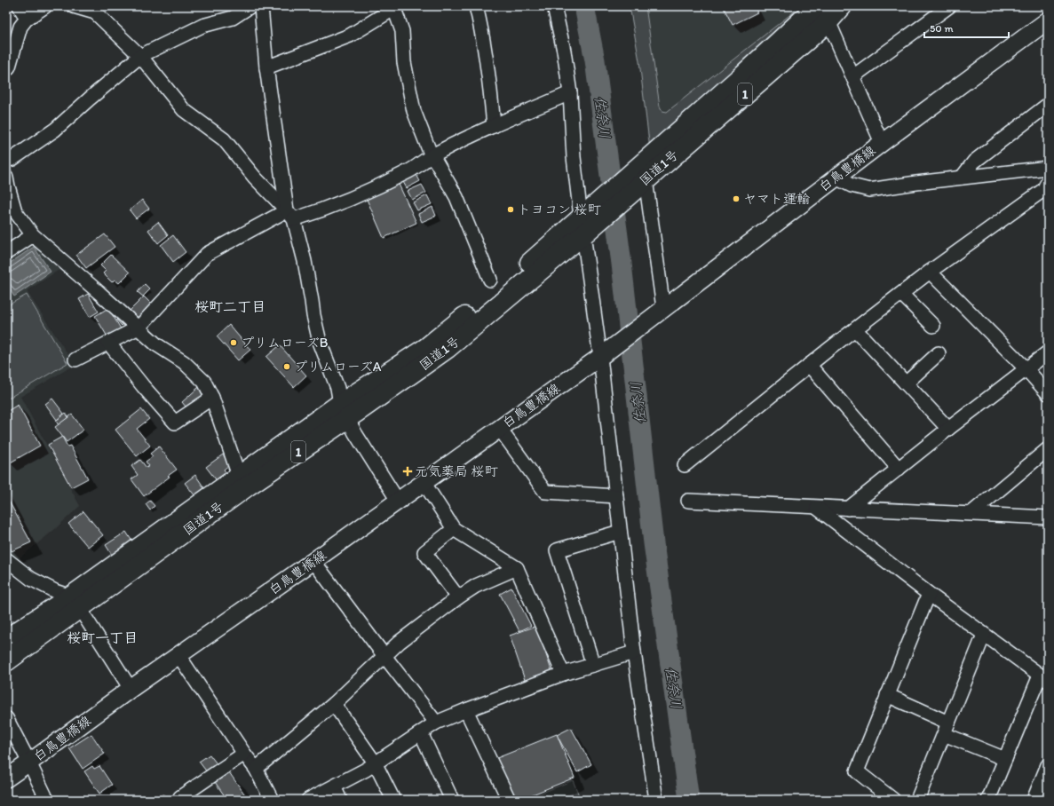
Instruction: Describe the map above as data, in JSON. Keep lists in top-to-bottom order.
{
  "streets": {
    "highway": ["1", "国道1号"],
    "main road": ["白鳥豊橋線"]
  },
  "districts": ["桜町二丁目", "桜町一丁目"],
  "water": ["佐奈川"],
  "places": {
    "other": [
      "ヤマト運輸",
      "トヨコン 桜町",
      "プリムローズB",
      "プリムローズA"
    ],
    "health": ["元気薬局 桜町"]
  },
  "scale_bar": "50 m"
}
